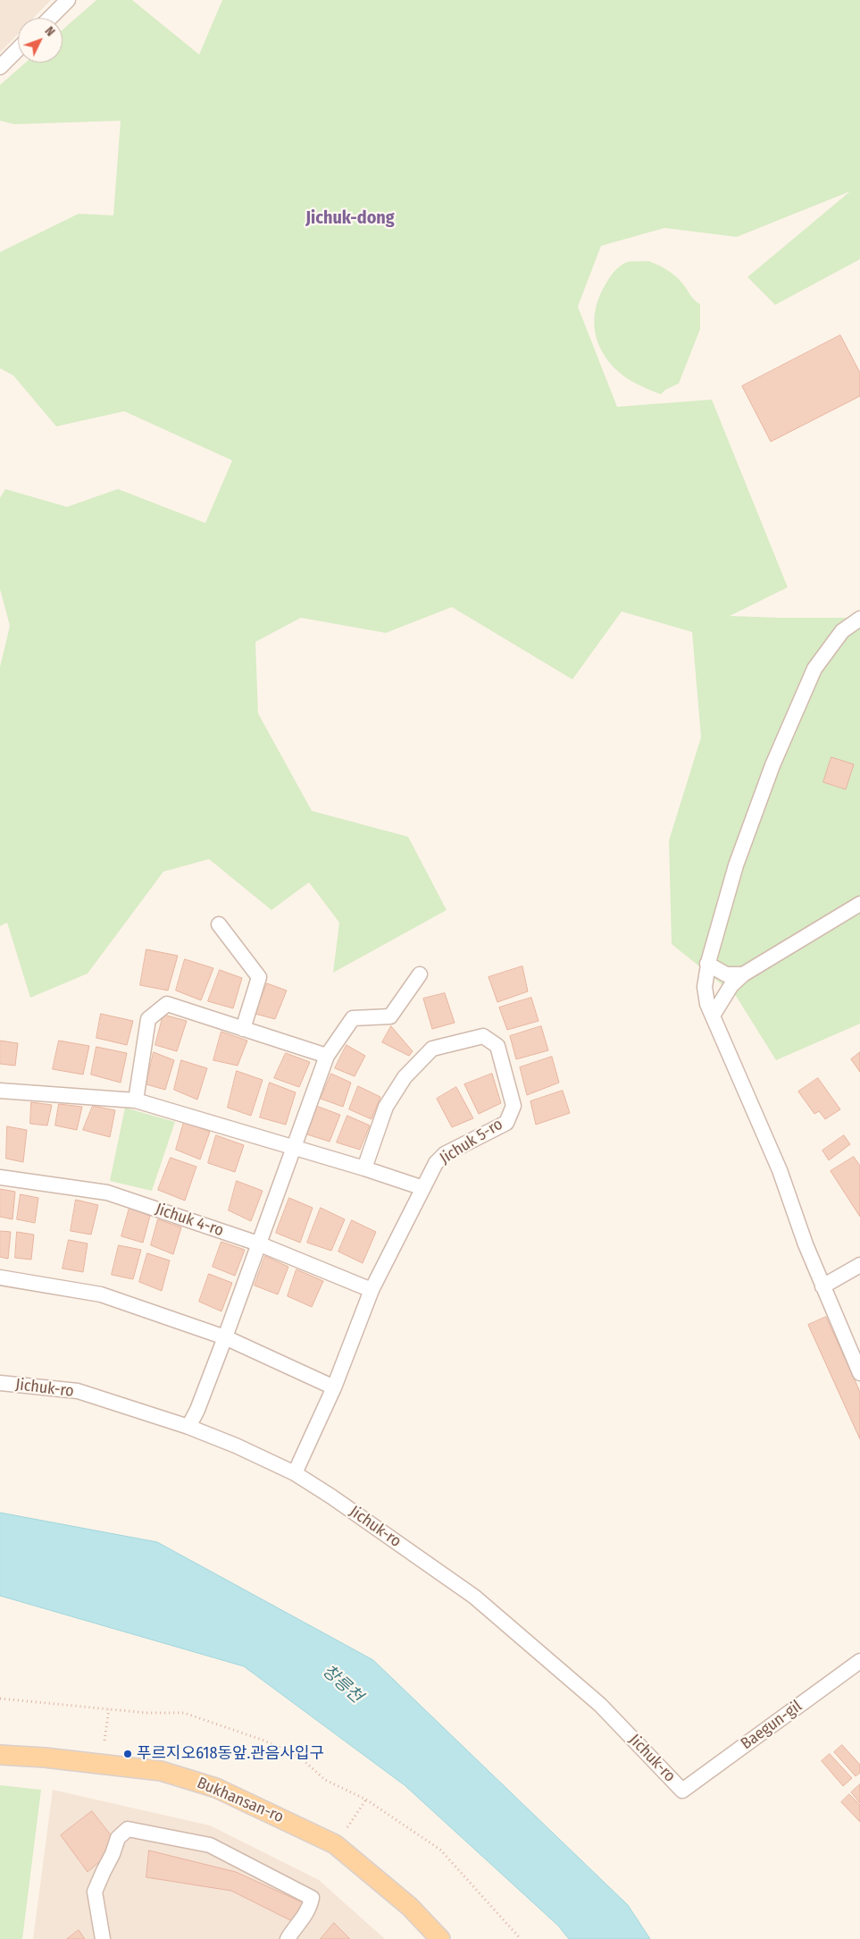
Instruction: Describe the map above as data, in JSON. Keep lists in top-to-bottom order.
{
  "streets": {
    "main road": ["Bukhansan-ro"],
    "street": [
      "Jichuk 5-ro",
      "Jichuk 4-ro",
      "Jichuk-ro",
      "Baegun-gil"
    ]
  },
  "crossings": [
    ["Jichuk 5-ro", "Jichuk 4-ro"],
    ["Jichuk 5-ro", "Jichuk-ro"],
    ["Jichuk-ro", "Baegun-gil"]
  ],
  "districts": ["Jichuk-dong"],
  "water": ["창릉천"],
  "places": ["푸르지오618동앞.관음사입구"],
  "north": "top right"
}
